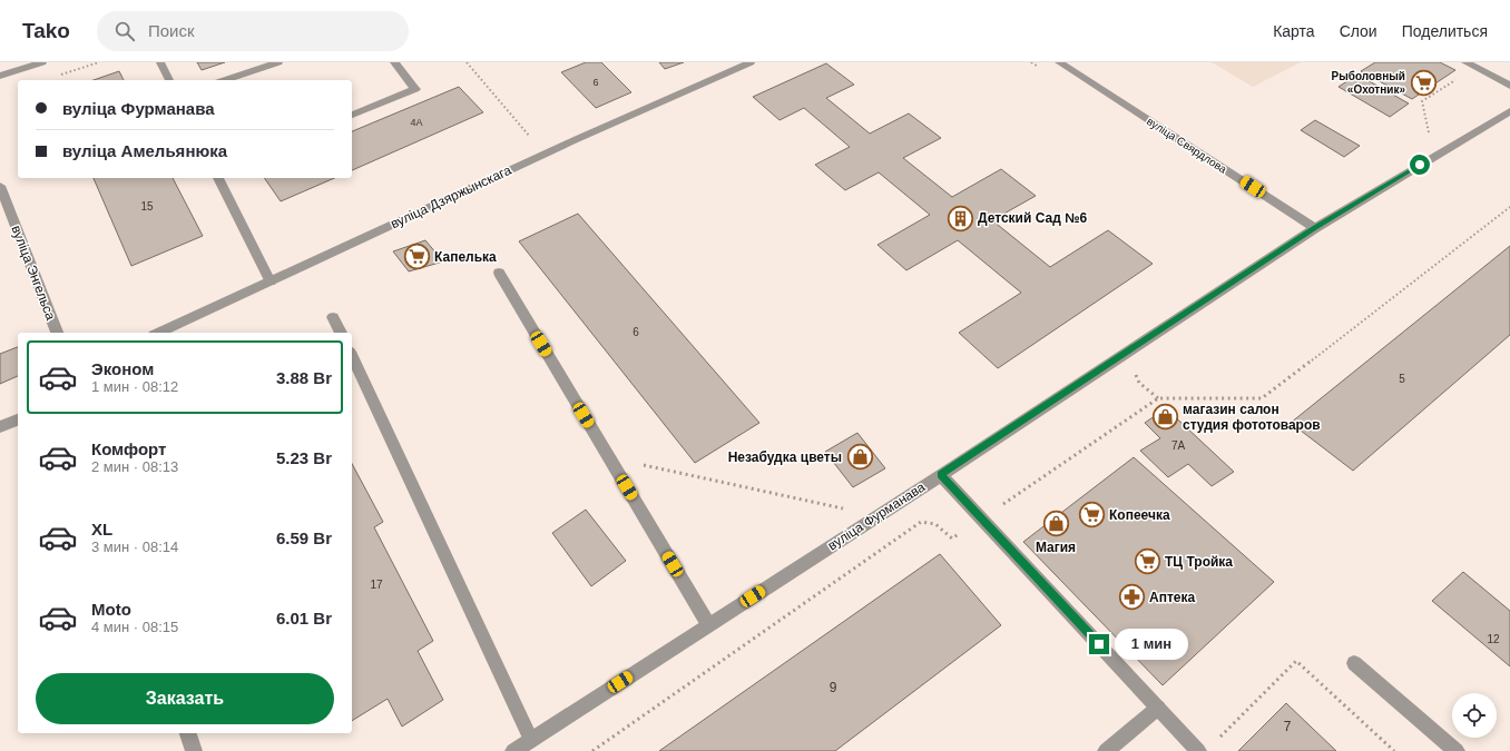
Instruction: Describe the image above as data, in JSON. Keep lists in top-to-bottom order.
{
  "streets": {
    "street": [
      "вуліца Свярдлова",
      "вуліца Дзяржынскага",
      "вуліца Энгельса",
      "вуліца Фурманава"
    ]
  },
  "crossings": [
    ["вуліца Свярдлова", "вуліца Фурманава"]
  ],
  "places": {
    "supermarket": [
      "Рыболовный «Охотник»",
      "Капелька",
      "Копеечка",
      "ТЦ Тройка"
    ],
    "building": ["Детский Сад №6"],
    "shop": ["магазин салон студия фототоваров", "Незабудка цветы", "Магия"],
    "pharmacy": ["Аптека"]
  },
  "house_numbers": [
    "6",
    "4А",
    "15",
    "6",
    "5",
    "7А",
    "17",
    "12",
    "9",
    "7"
  ],
  "page": {
    "header": "Tako",
    "search": "Поиск",
    "nav": ["Карта", "Слои", "Поделиться"],
    "banner": ["вуліца Фурманава", "вуліца Амельянюка"],
    "list": [
      {
        "name": "Эконом",
        "note": "1 мин · 08:12",
        "value": "3.88 Br"
      },
      {
        "name": "Комфорт",
        "note": "2 мин · 08:13",
        "value": "5.23 Br"
      },
      {
        "name": "XL",
        "note": "3 мин · 08:14",
        "value": "6.59 Br"
      },
      {
        "name": "Moto",
        "note": "4 мин · 08:15",
        "value": "6.01 Br"
      }
    ],
    "bubble": "1 мин",
    "buttons": "Заказать"
  }
}
